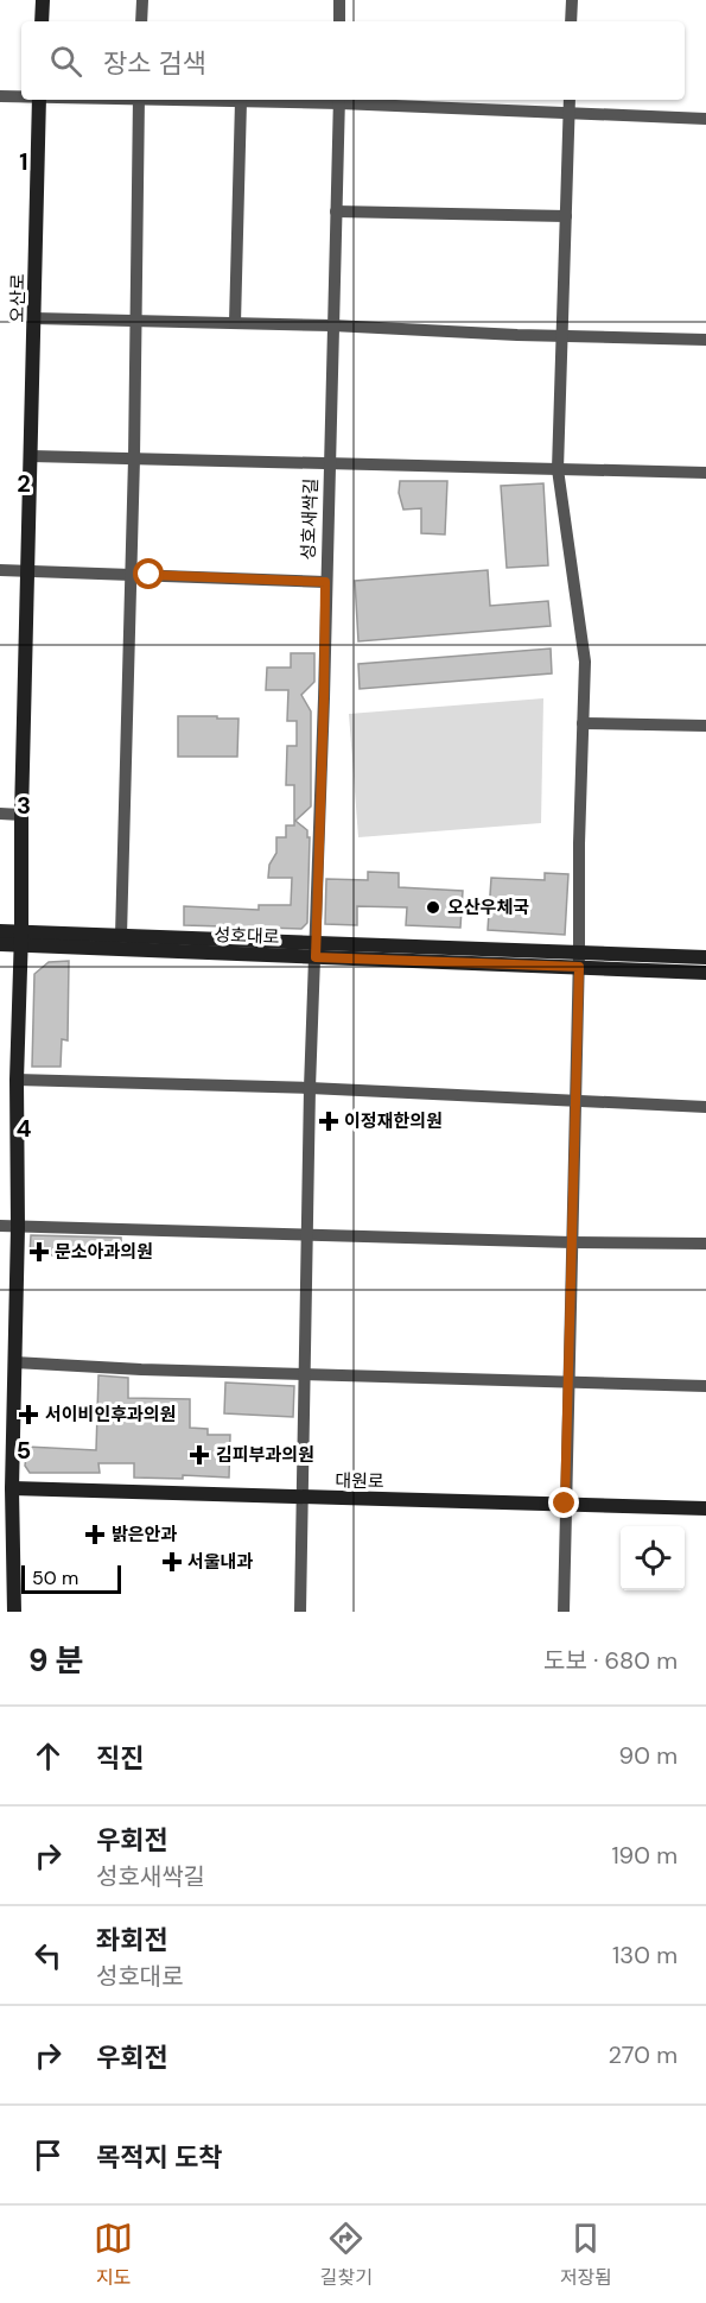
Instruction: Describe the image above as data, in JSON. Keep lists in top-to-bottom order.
{
  "streets": {
    "street": [
      "오산로",
      "성호새싹길",
      "성호대로",
      "대원로"
    ]
  },
  "crossings": [
    ["오산로", "성호대로"],
    ["오산로", "대원로"],
    ["성호새싹길", "성호대로"],
    ["성호새싹길", "대원로"]
  ],
  "places": {
    "other": ["오산우체국"],
    "health": [
      "이정재한의원",
      "문소아과의원",
      "서이비인후과의원",
      "김피부과의원",
      "밝은안과",
      "서울내과"
    ]
  },
  "scale_bar": "50 m",
  "page": {
    "search": "장소 검색",
    "scale": "50 m",
    "heading": ["9 분", "도보 · 680 m"],
    "list": [
      ["직진", "90 m"],
      ["우회전", "성호새싹길", "190 m"],
      ["좌회전", "성호대로", "130 m"],
      ["우회전", "270 m"],
      "목적지 도착"
    ],
    "nav": ["지도", "길찾기", "저장됨"]
  },
  "grid": {
    "rows": [
      "1",
      "2",
      "3",
      "4",
      "5"
    ]
  }
}
